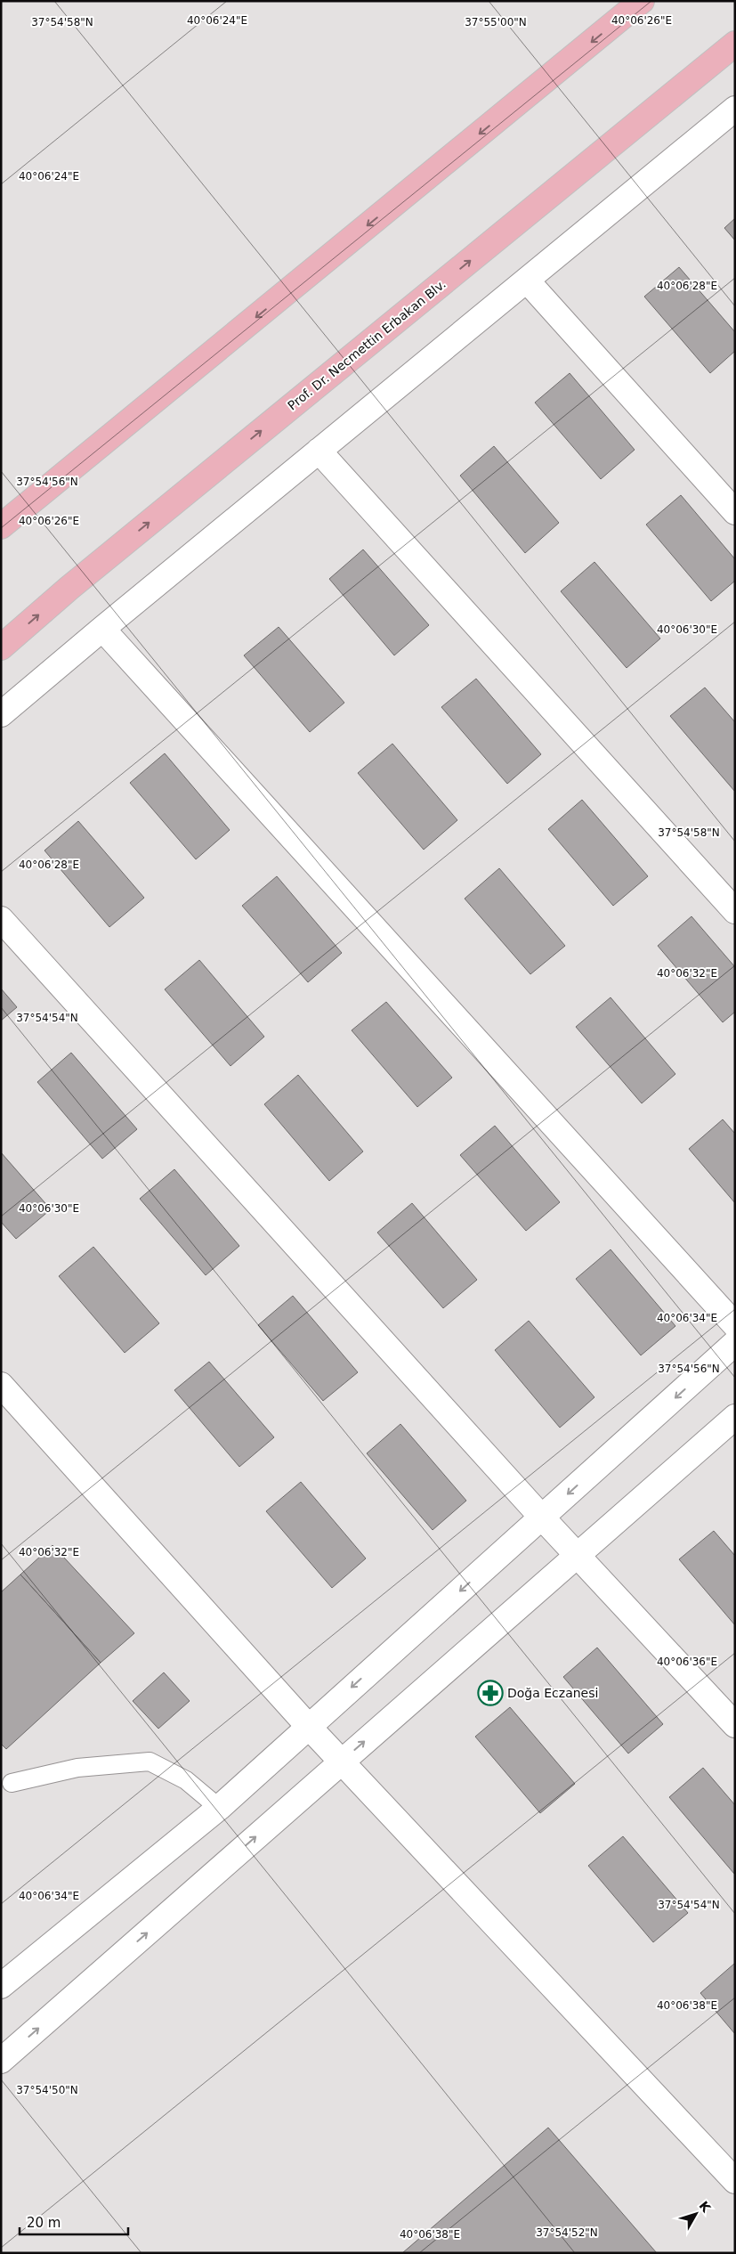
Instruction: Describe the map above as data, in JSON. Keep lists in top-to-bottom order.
{
  "streets": {
    "main road": ["Prof. Dr. Necmettin Erbakan Blv."]
  },
  "places": {
    "pharmacy": ["Doğa Eczanesi"]
  },
  "scale_bar": "20 m",
  "north": "top right",
  "coordinates": [
    "40°06'26\"E",
    "40°06'24\"E",
    "37°54'58\"N",
    "37°55'00\"N",
    "40°06'28\"E",
    "37°54'56\"N",
    "40°06'30\"E",
    "40°06'32\"E",
    "37°54'54\"N",
    "40°06'34\"E",
    "40°06'36\"E",
    "40°06'38\"E",
    "37°54'50\"N",
    "37°54'52\"N"
  ]
}
